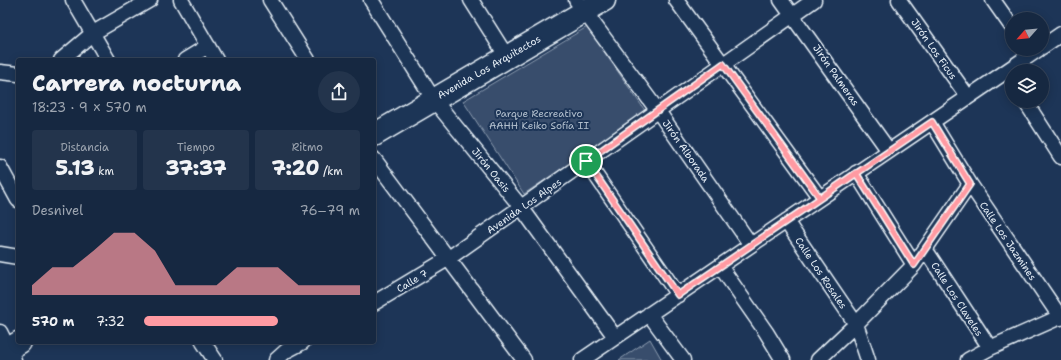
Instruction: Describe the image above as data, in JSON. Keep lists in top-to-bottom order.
{
  "streets": {
    "main road": ["Avenida Los Arquitectos"],
    "street": [
      "Jirón Los Ficus",
      "Jirón Palmeras",
      "Jirón Alborada",
      "Jirón Oasis",
      "Avenida Los Alpes",
      "Calle Los Jazmines",
      "Calle Los Rosales",
      "Calle 7",
      "Calle Los Claveles"
    ]
  },
  "crossings": [
    ["Avenida Los Arquitectos", "Jirón Alborada"],
    ["Avenida Los Arquitectos", "Jirón Oasis"],
    ["Jirón Palmeras", "Avenida Los Alpes"],
    ["Jirón Alborada", "Avenida Los Alpes"],
    ["Jirón Oasis", "Avenida Los Alpes"],
    ["Avenida Los Alpes", "Calle 7"]
  ],
  "parks": ["Parque Recreativo AAHH Keiko Sofía II"],
  "north": "bottom left",
  "page": {
    "heading": ["Carrera nocturna", "18:23 · 9 × 570 m"],
    "stats": [
      ["Distancia", "5.13 km"],
      ["Tiempo", "37:37"],
      ["Ritmo", "7:20 /km"]
    ],
    "chart": ["Desnivel", "76–79 m"],
    "list": [
      {
        "name": "570 m",
        "note": "7:32"
      }
    ]
  }
}
